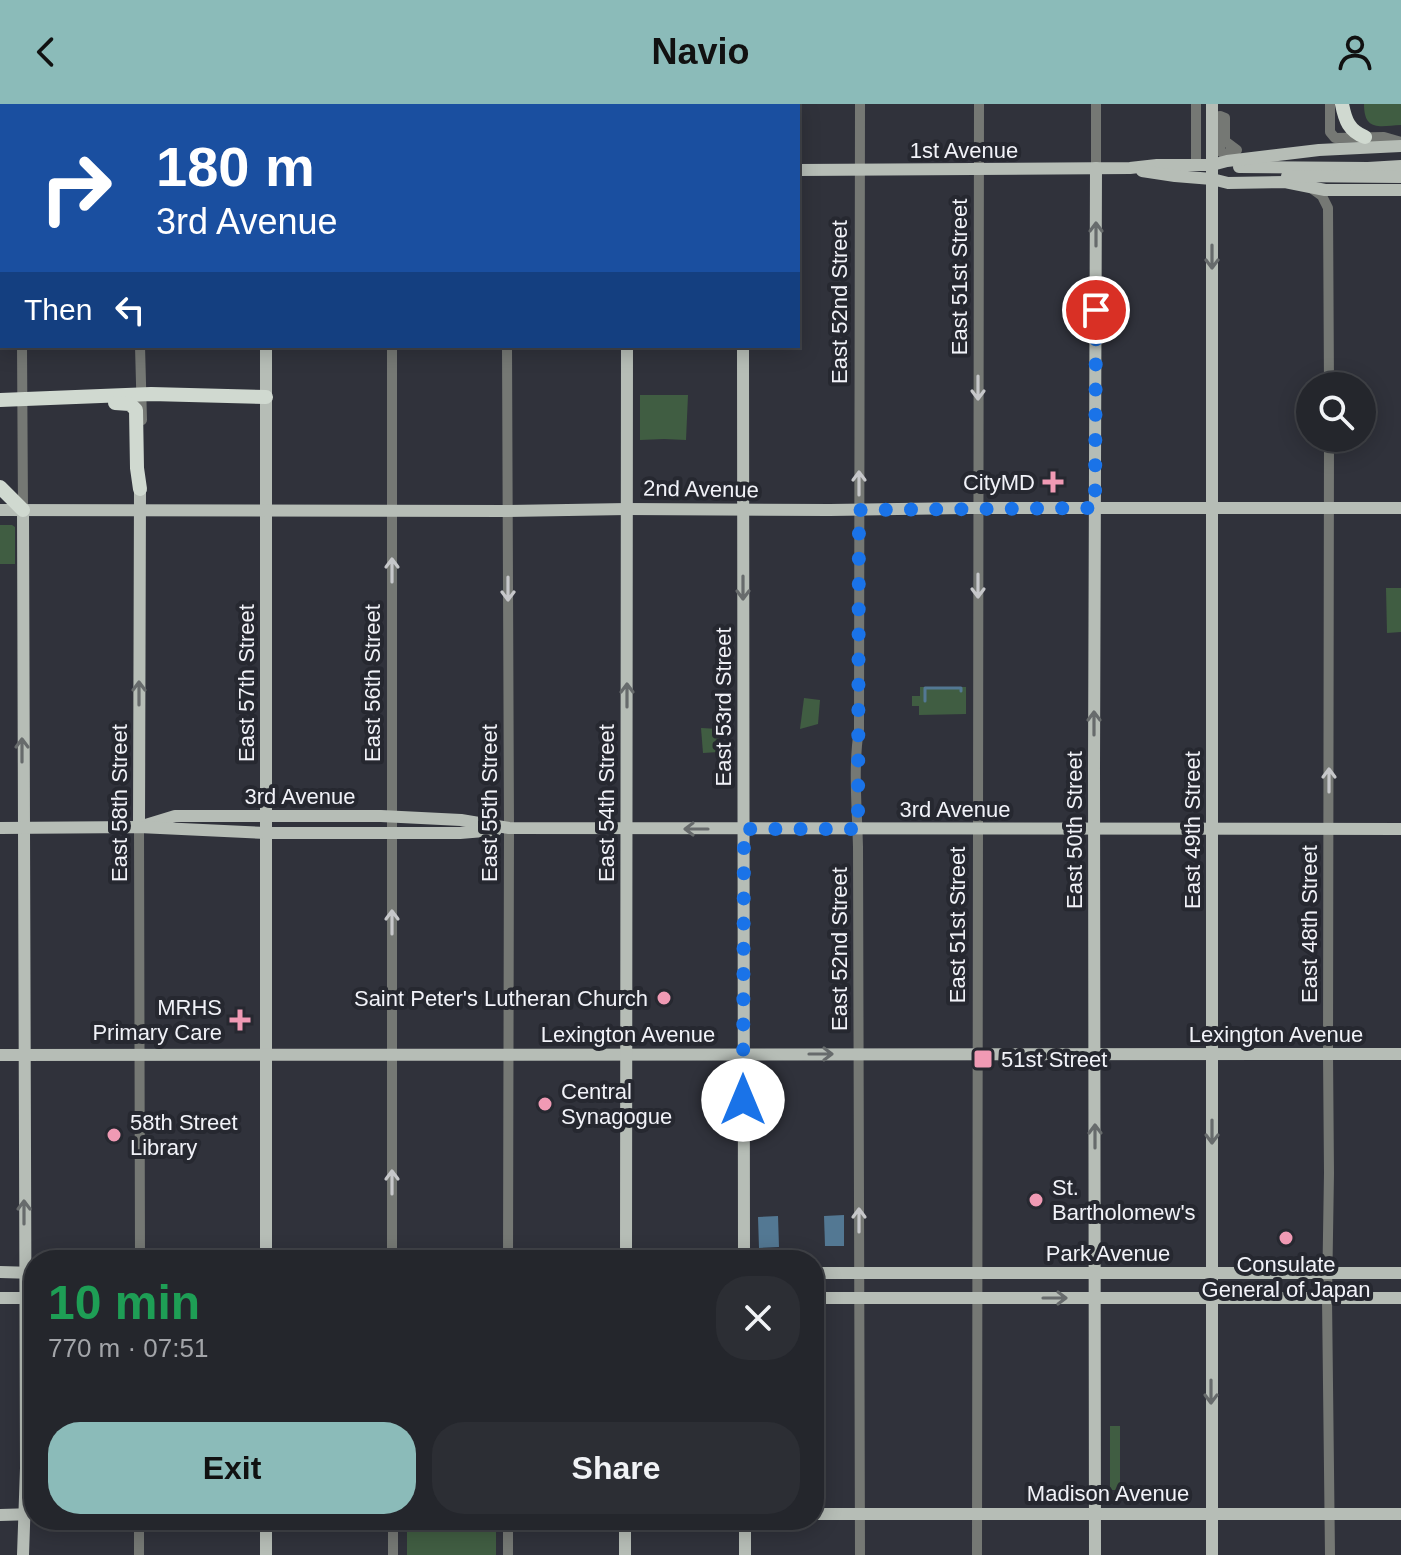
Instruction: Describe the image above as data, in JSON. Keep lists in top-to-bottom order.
{
  "streets": {
    "main road": [
      "1st Avenue",
      "2nd Avenue",
      "East 57th Street",
      "East 53rd Street",
      "3rd Avenue",
      "East 58th Street",
      "East 54th Street",
      "East 50th Street",
      "East 49th Street",
      "Lexington Avenue",
      "Park Avenue",
      "Madison Avenue"
    ],
    "street": [
      "East 51st Street",
      "East 52nd Street",
      "East 56th Street",
      "East 55th Street",
      "East 48th Street"
    ]
  },
  "crossings": [
    ["1st Avenue", "East 51st Street"],
    ["1st Avenue", "East 52nd Street"],
    ["1st Avenue", "East 50th Street"],
    ["1st Avenue", "East 49th Street"],
    ["East 51st Street", "2nd Avenue"],
    ["East 51st Street", "3rd Avenue"],
    ["East 51st Street", "Lexington Avenue"],
    ["East 51st Street", "Park Avenue"],
    ["East 51st Street", "Madison Avenue"],
    ["East 52nd Street", "2nd Avenue"],
    ["East 52nd Street", "3rd Avenue"],
    ["East 52nd Street", "Lexington Avenue"],
    ["East 52nd Street", "Park Avenue"],
    ["East 52nd Street", "Madison Avenue"],
    ["2nd Avenue", "East 57th Street"],
    ["2nd Avenue", "East 56th Street"],
    ["2nd Avenue", "East 53rd Street"],
    ["2nd Avenue", "East 58th Street"],
    ["2nd Avenue", "East 55th Street"],
    ["2nd Avenue", "East 54th Street"],
    ["2nd Avenue", "East 50th Street"],
    ["2nd Avenue", "East 49th Street"],
    ["2nd Avenue", "East 48th Street"],
    ["East 57th Street", "3rd Avenue"],
    ["East 57th Street", "Lexington Avenue"],
    ["East 56th Street", "3rd Avenue"],
    ["East 56th Street", "Lexington Avenue"],
    ["East 53rd Street", "3rd Avenue"],
    ["East 53rd Street", "Lexington Avenue"],
    ["3rd Avenue", "East 58th Street"],
    ["3rd Avenue", "East 55th Street"],
    ["3rd Avenue", "East 54th Street"],
    ["3rd Avenue", "East 50th Street"],
    ["3rd Avenue", "East 49th Street"],
    ["3rd Avenue", "East 48th Street"],
    ["East 58th Street", "Lexington Avenue"],
    ["East 55th Street", "Lexington Avenue"],
    ["East 54th Street", "Lexington Avenue"],
    ["East 50th Street", "Lexington Avenue"],
    ["East 50th Street", "Park Avenue"],
    ["East 50th Street", "Madison Avenue"],
    ["East 49th Street", "Lexington Avenue"],
    ["East 49th Street", "Park Avenue"],
    ["East 49th Street", "Madison Avenue"],
    ["East 48th Street", "Lexington Avenue"],
    ["East 48th Street", "Park Avenue"],
    ["East 48th Street", "Madison Avenue"]
  ],
  "one_way": [
    "East 51st Street",
    "East 52nd Street",
    "East 56th Street",
    "East 53rd Street",
    "East 58th Street",
    "East 55th Street",
    "East 54th Street",
    "East 50th Street",
    "East 49th Street"
  ],
  "places": {
    "health": ["CityMD", "MRHS Primary Care"],
    "other": [
      "Saint Peter's Lutheran Church",
      "Central Synagogue",
      "58th Street Library",
      "St. Bartholomew's",
      "Consulate General of Japan"
    ],
    "transit": ["51st Street"]
  },
  "page": {
    "header": "Navio",
    "turn": ["180 m", "3rd Avenue"],
    "then": "Then",
    "heading": ["10 min", "770 m · 07:51"],
    "buttons": ["Exit", "Share"]
  }
}
